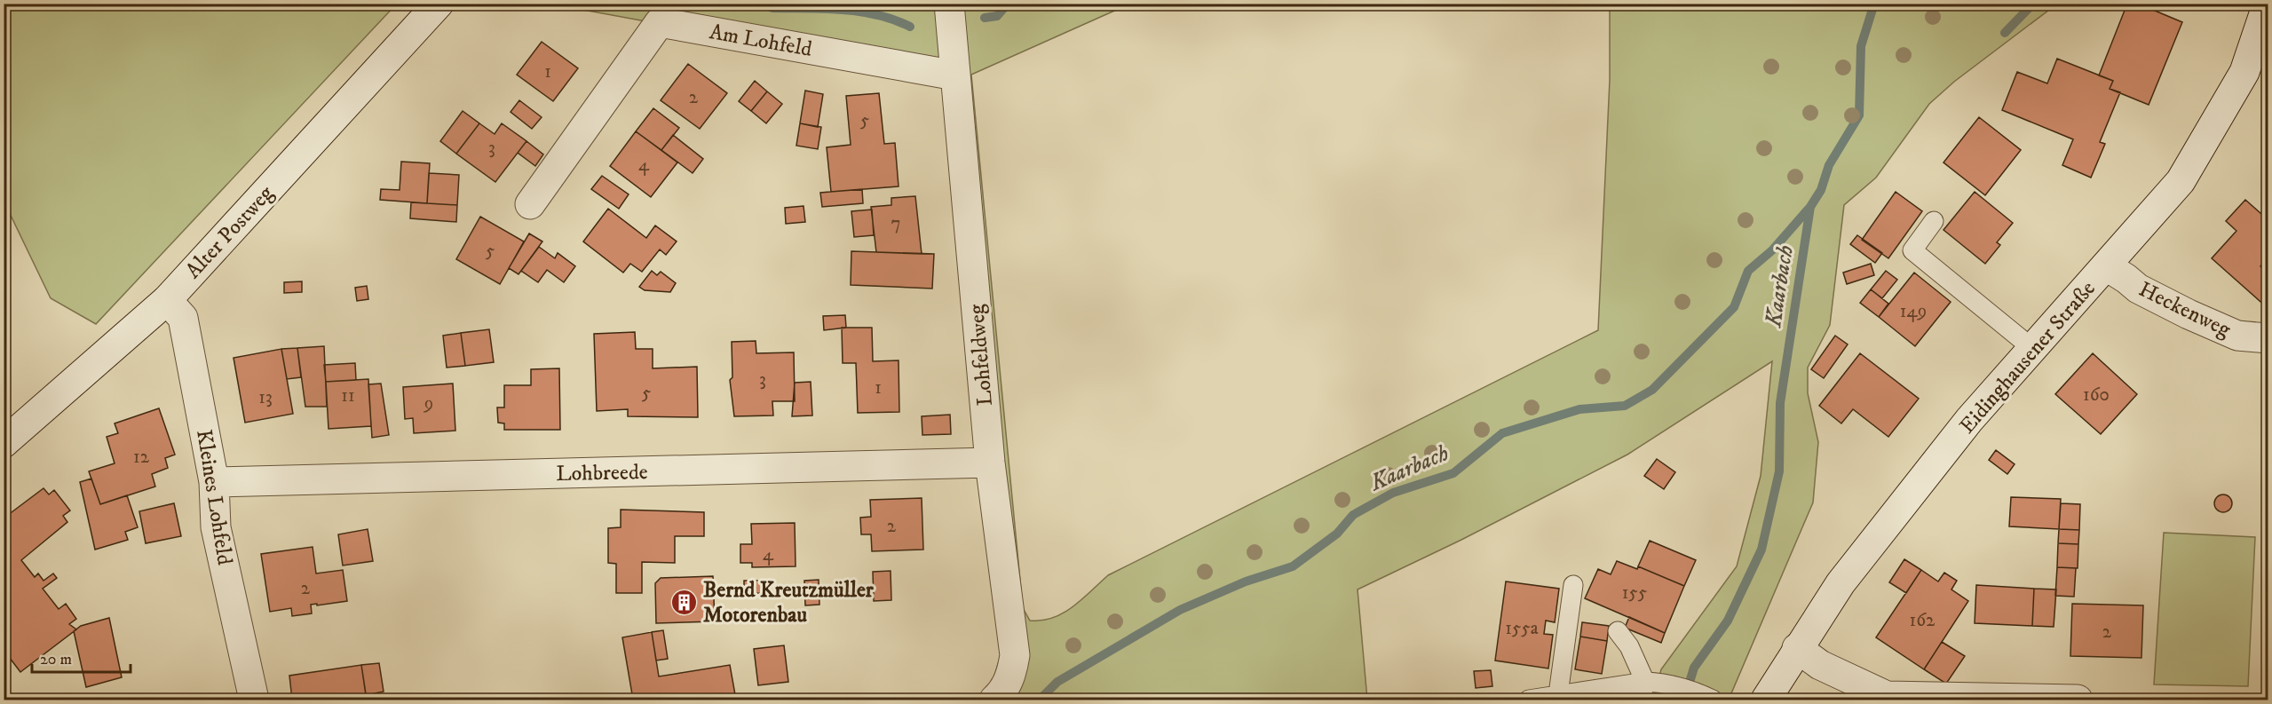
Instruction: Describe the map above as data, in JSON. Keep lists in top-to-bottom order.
{
  "streets": {
    "street": [
      "Am Lohfeld",
      "Alter Postweg",
      "Heckenweg",
      "Lohfeldweg",
      "Eidinghausener Straße",
      "Lohbreede",
      "Kleines Lohfeld"
    ]
  },
  "crossings": [
    ["Am Lohfeld", "Lohfeldweg"],
    ["Alter Postweg", "Kleines Lohfeld"],
    ["Heckenweg", "Eidinghausener Straße"],
    ["Lohfeldweg", "Lohbreede"],
    ["Lohbreede", "Kleines Lohfeld"]
  ],
  "water": ["Kaarbach"],
  "places": {
    "building": ["Bernd Kreutzmüller Motorenbau"]
  },
  "house_numbers": [
    "1",
    "2",
    "5",
    "3",
    "4",
    "7",
    "5",
    "149",
    "3",
    "1",
    "5",
    "160",
    "11",
    "13",
    "9",
    "12",
    "2",
    "4",
    "2",
    "155",
    "162",
    "155a",
    "2"
  ],
  "scale_bar": "20 m"
}
